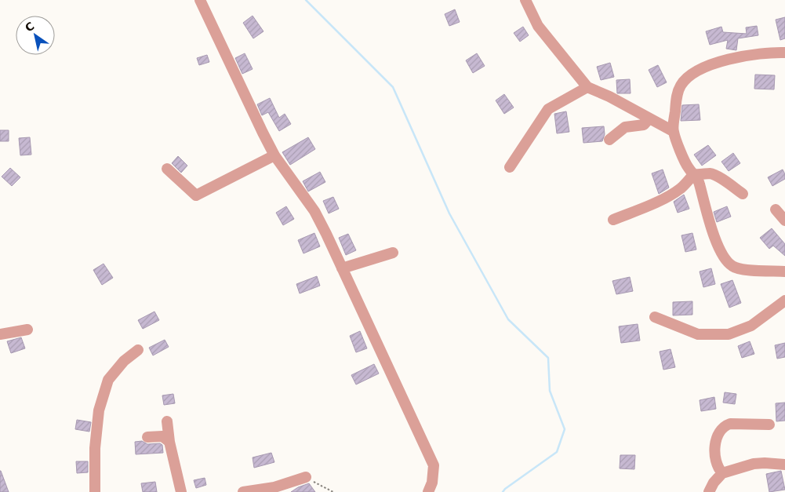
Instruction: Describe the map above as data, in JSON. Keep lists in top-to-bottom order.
{
  "north": "top left"
}
